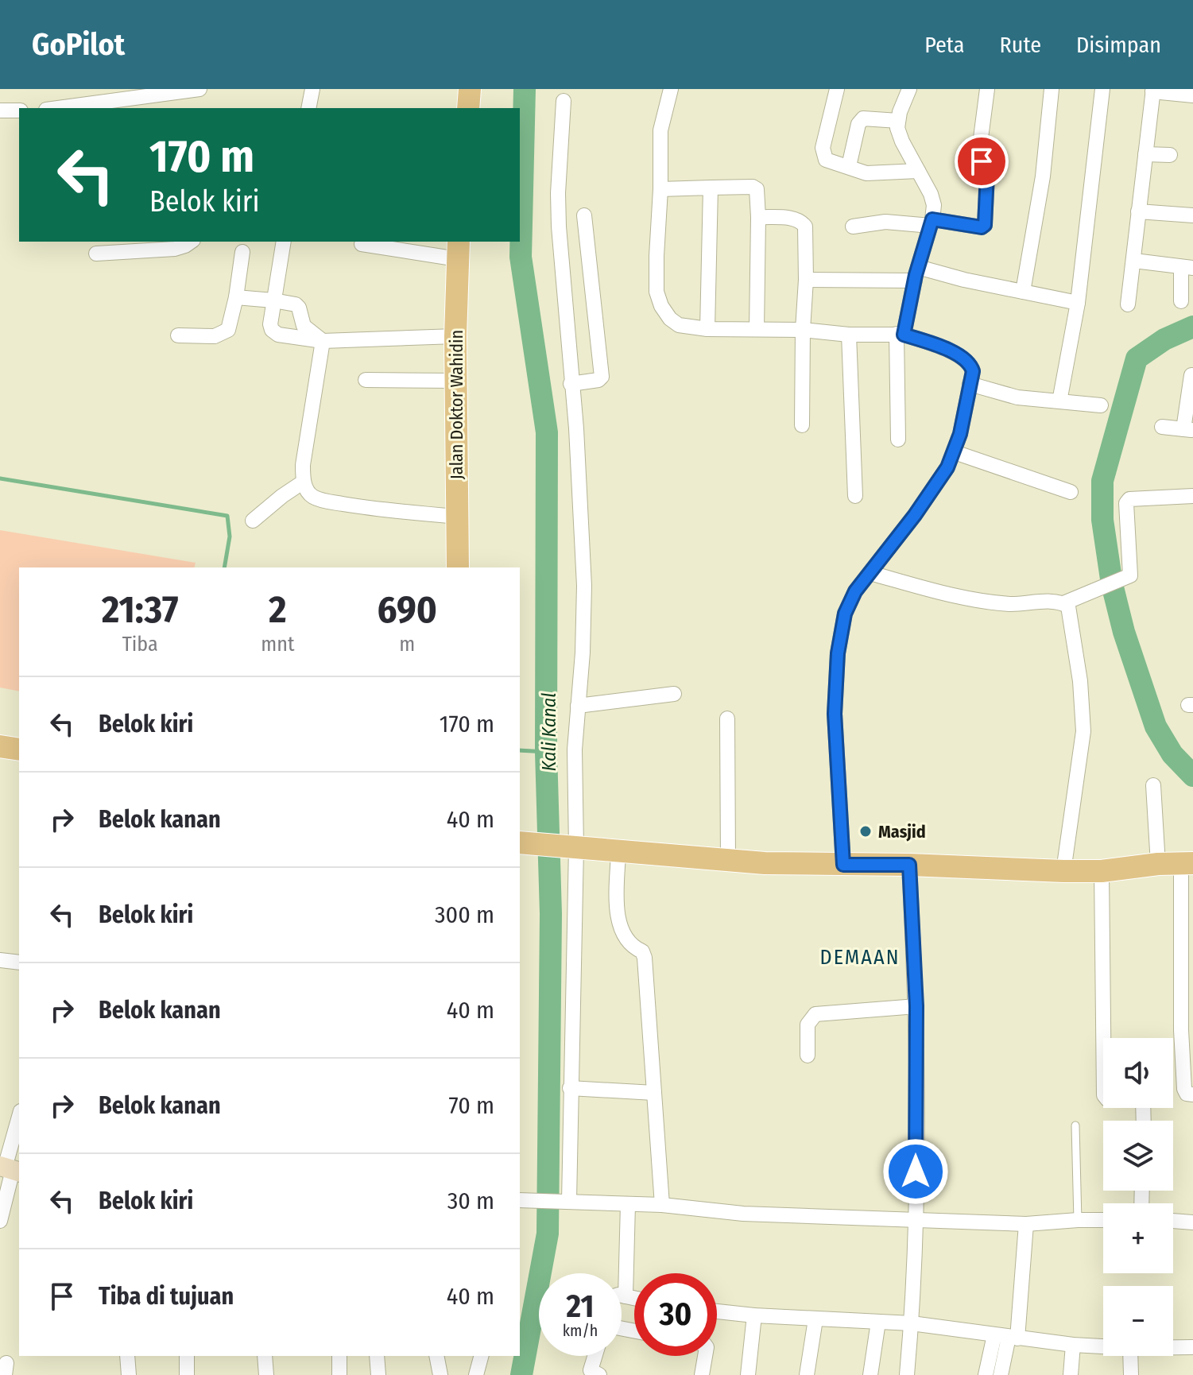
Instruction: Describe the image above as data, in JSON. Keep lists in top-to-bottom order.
{
  "streets": {
    "main road": ["Jalan Doktor Wahidin"]
  },
  "districts": ["DEMAAN"],
  "water": ["Kali Kanal"],
  "places": ["Masjid"],
  "page": {
    "header": "GoPilot",
    "nav": ["Peta", "Rute", "Disimpan"],
    "turn": ["170 m", "Belok kiri"],
    "eta": [
      "21:37",
      "Tiba",
      "2",
      "mnt",
      "690",
      "m"
    ],
    "list": [
      {
        "name": "Belok kiri",
        "value": "170 m"
      },
      {
        "name": "Belok kanan",
        "value": "40 m"
      },
      {
        "name": "Belok kiri",
        "value": "300 m"
      },
      {
        "name": "Belok kanan",
        "value": "40 m"
      },
      {
        "name": "Belok kanan",
        "value": "70 m"
      },
      {
        "name": "Belok kiri",
        "value": "30 m"
      },
      {
        "name": "Tiba di tujuan",
        "value": "40 m"
      }
    ],
    "map_buttons": ["+", "−"],
    "speed": "21 km/h",
    "limit": "30"
  }
}
